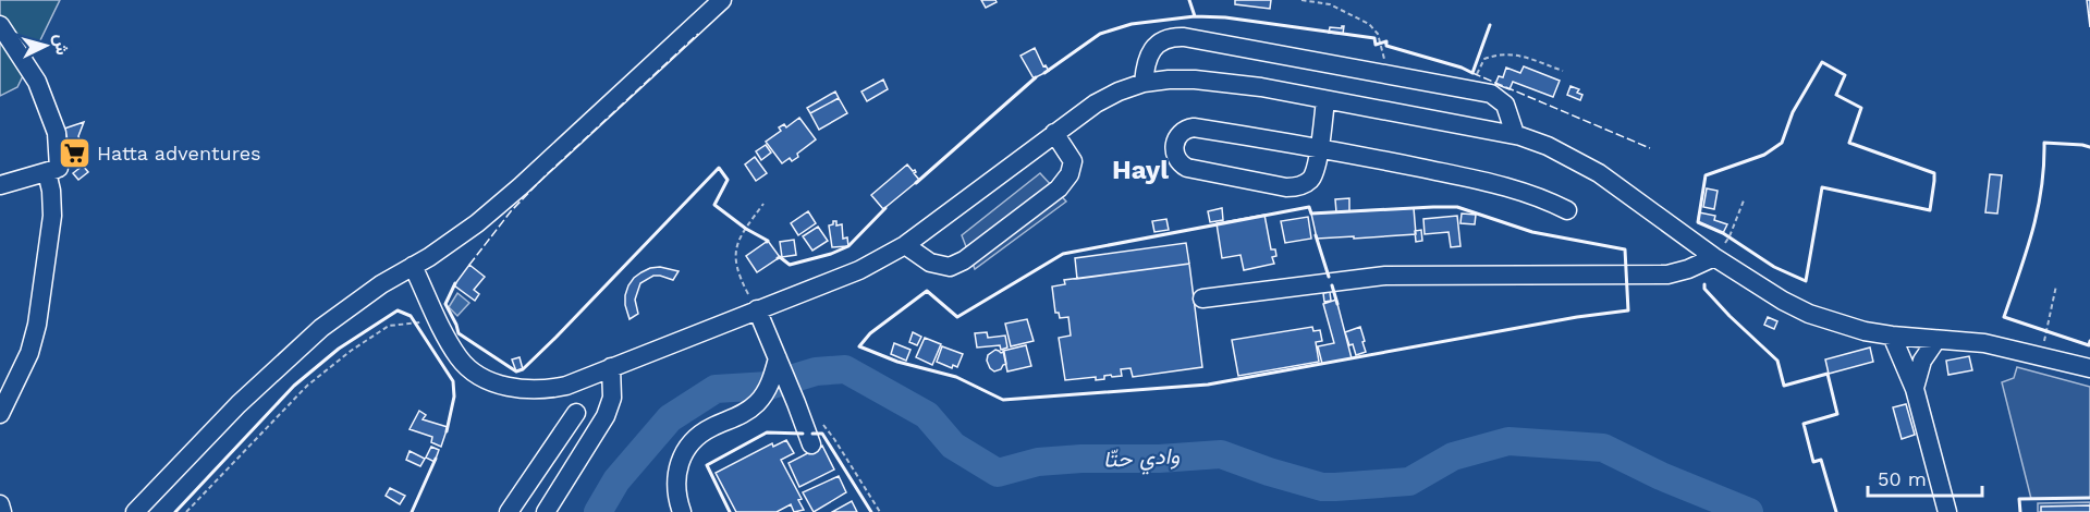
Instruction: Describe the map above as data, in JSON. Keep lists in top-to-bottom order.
{
  "districts": ["Hayl"],
  "water": ["وادي حتّا"],
  "places": {
    "supermarket": ["Hatta adventures"]
  },
  "scale_bar": "50 m",
  "north": "right"
}
